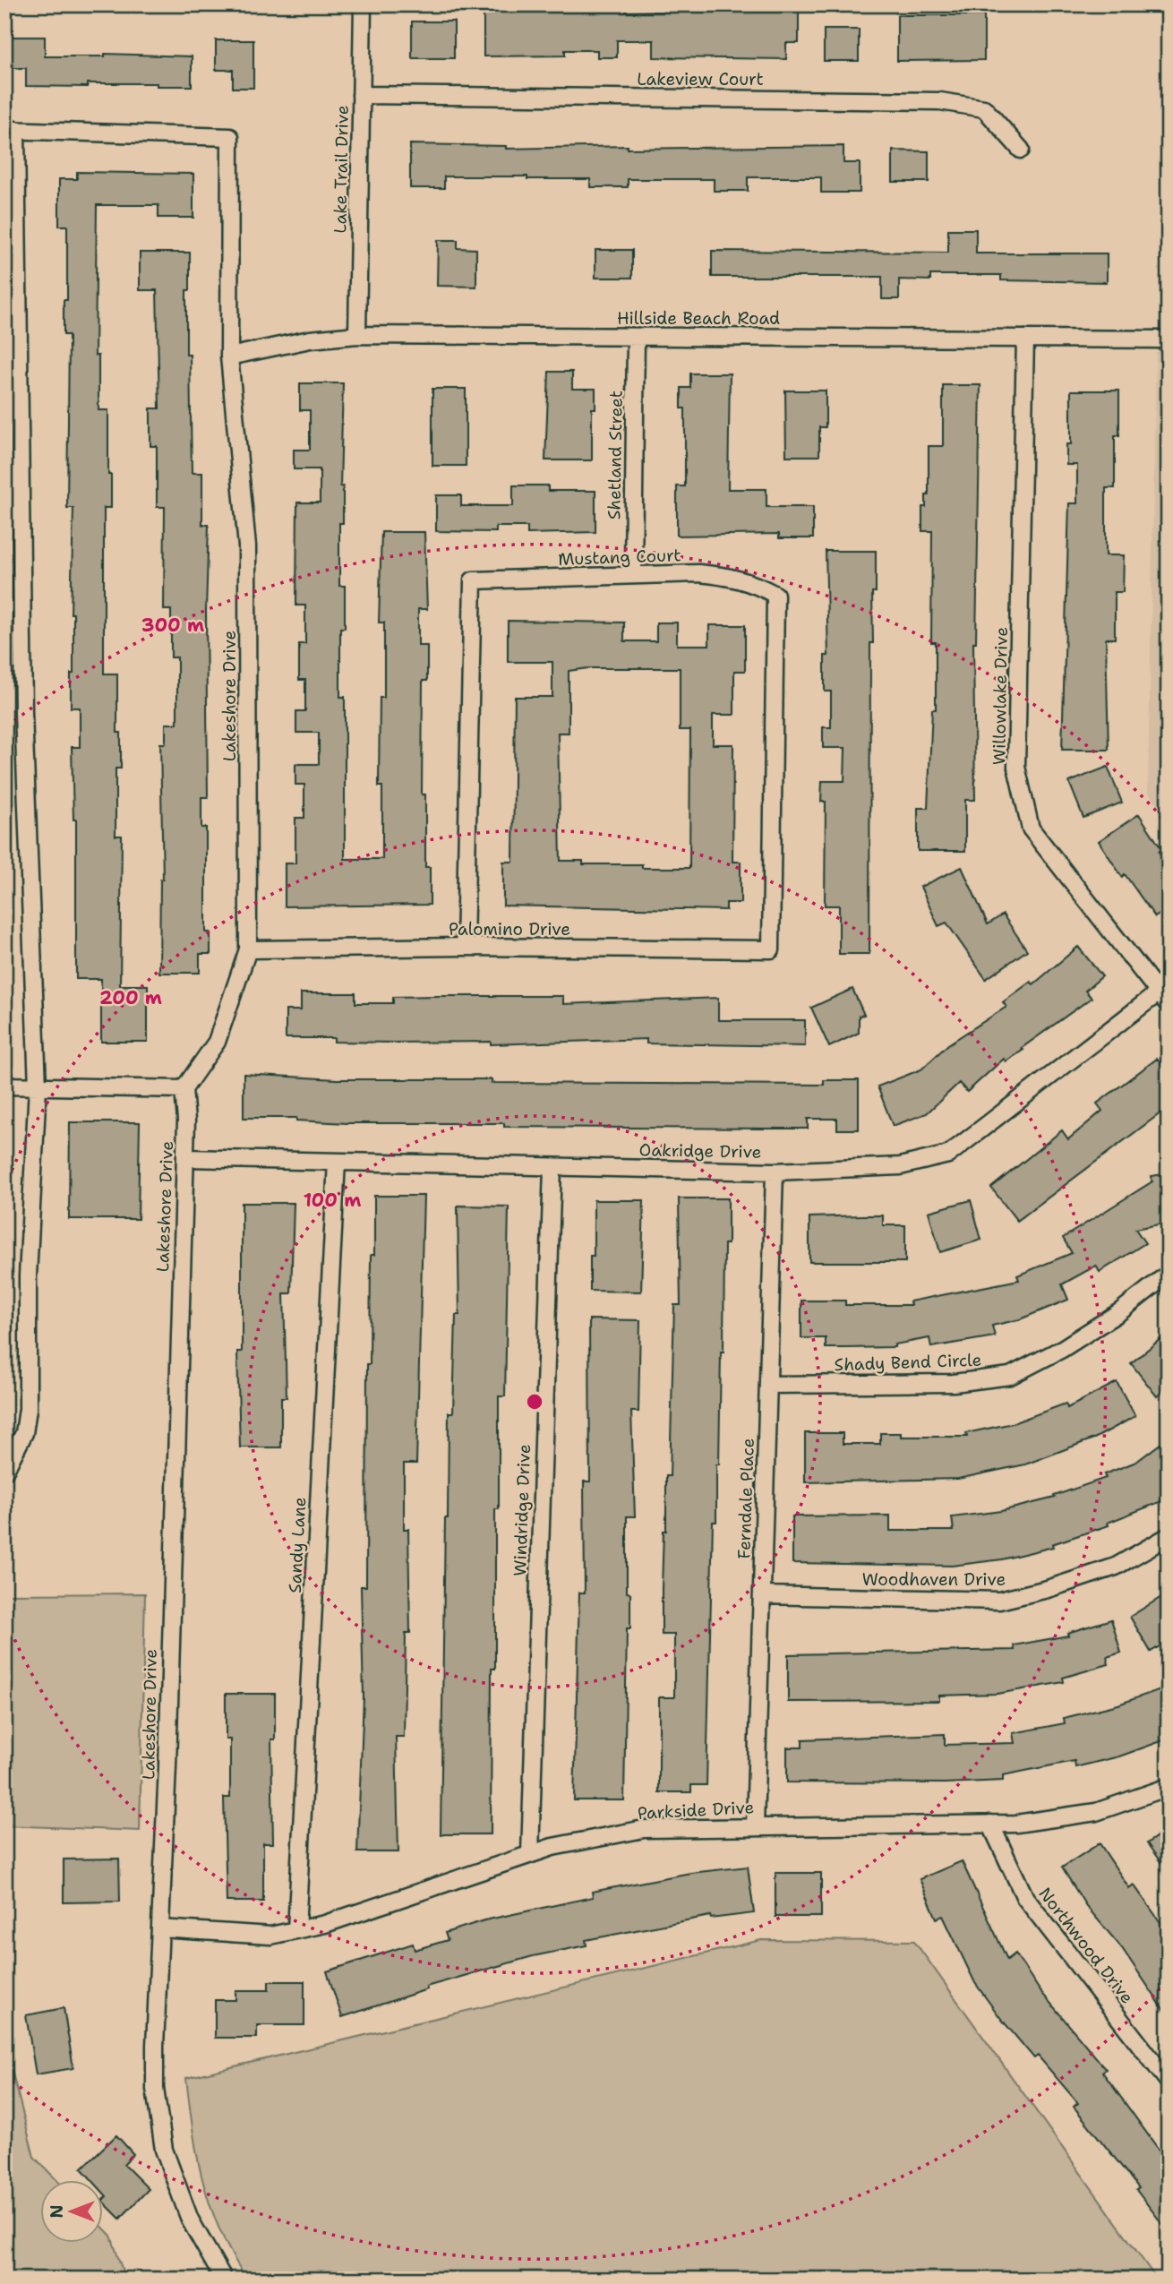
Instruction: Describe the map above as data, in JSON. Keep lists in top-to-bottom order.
{
  "streets": {
    "street": [
      "Lakeview Court",
      "Lake Trail Drive",
      "Hillside Beach Road",
      "Shetland Street",
      "Mustang Court",
      "Lakeshore Drive",
      "Willowlake Drive",
      "Palomino Drive",
      "Oakridge Drive",
      "Shady Bend Circle",
      "Ferndale Place",
      "Windridge Drive",
      "Sandy Lane",
      "Woodhaven Drive",
      "Parkside Drive",
      "Northwood Drive"
    ]
  },
  "crossings": [
    ["Lakeview Court", "Lake Trail Drive"],
    ["Lake Trail Drive", "Hillside Beach Road"],
    ["Hillside Beach Road", "Shetland Street"],
    ["Hillside Beach Road", "Lakeshore Drive"],
    ["Hillside Beach Road", "Willowlake Drive"],
    ["Shetland Street", "Mustang Court"],
    ["Mustang Court", "Palomino Drive"],
    ["Lakeshore Drive", "Palomino Drive"],
    ["Lakeshore Drive", "Oakridge Drive"],
    ["Lakeshore Drive", "Parkside Drive"],
    ["Willowlake Drive", "Oakridge Drive"],
    ["Oakridge Drive", "Ferndale Place"],
    ["Oakridge Drive", "Windridge Drive"],
    ["Oakridge Drive", "Sandy Lane"],
    ["Shady Bend Circle", "Ferndale Place"],
    ["Ferndale Place", "Woodhaven Drive"],
    ["Ferndale Place", "Parkside Drive"],
    ["Windridge Drive", "Parkside Drive"],
    ["Sandy Lane", "Parkside Drive"],
    ["Parkside Drive", "Northwood Drive"]
  ],
  "north": "left",
  "rings": ["300 m", "200 m", "100 m"]
}
